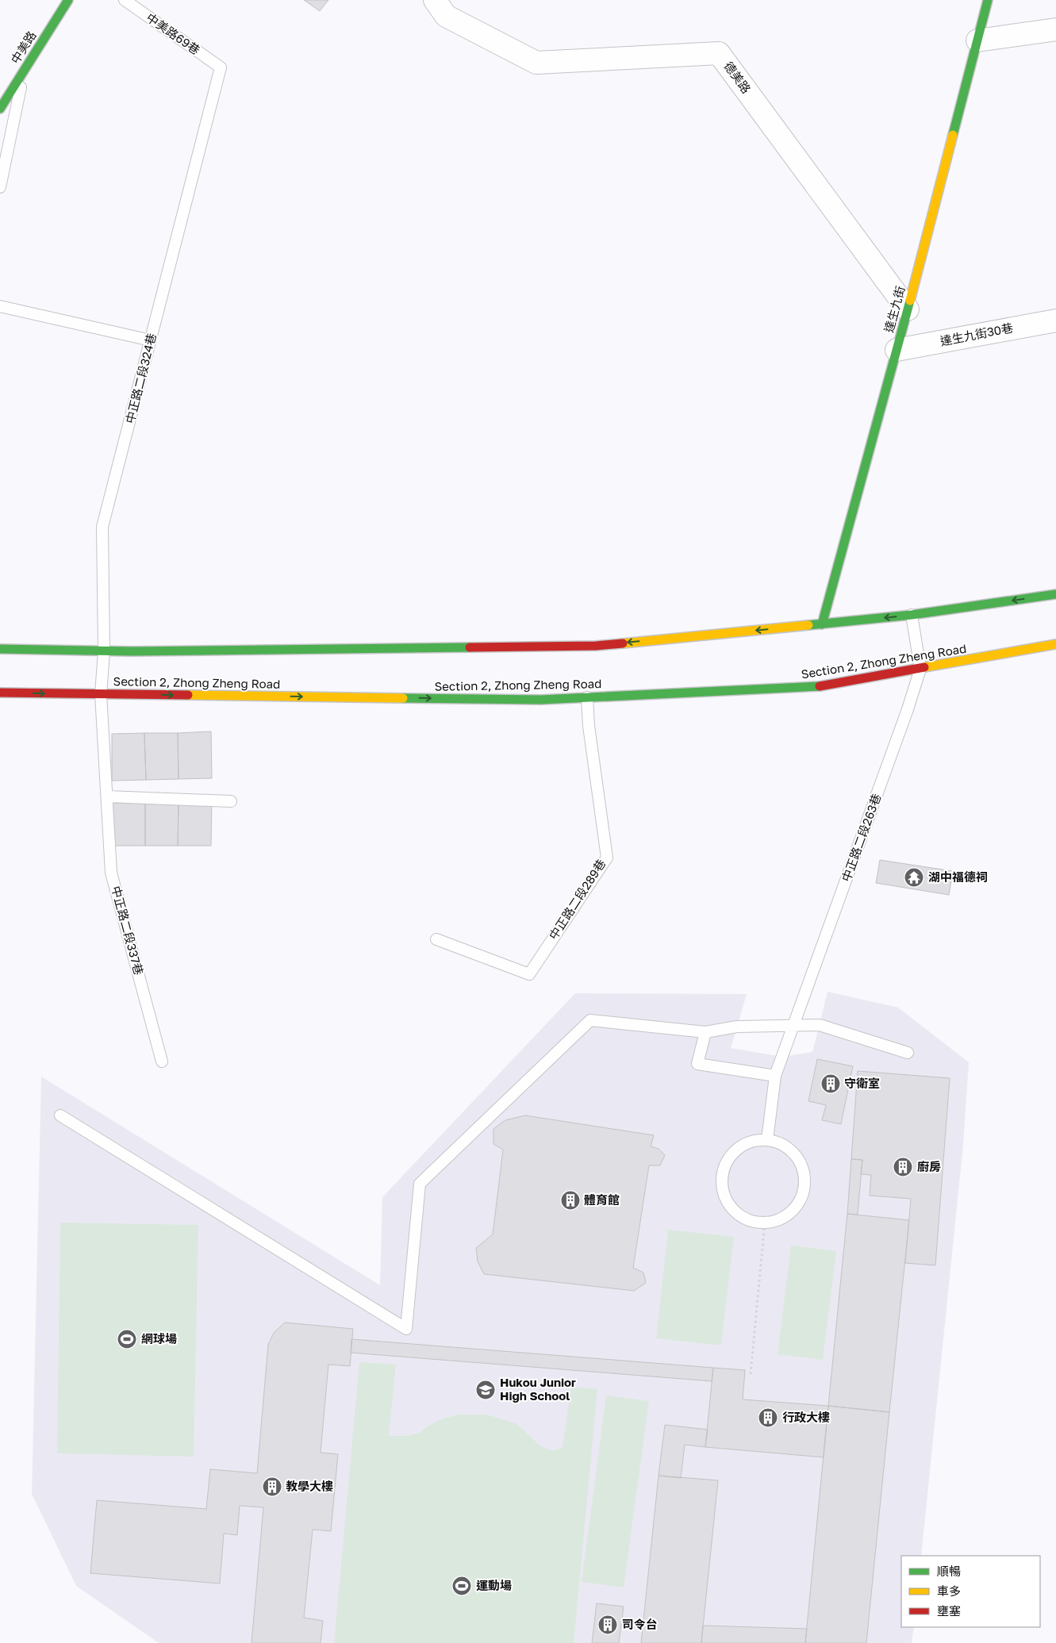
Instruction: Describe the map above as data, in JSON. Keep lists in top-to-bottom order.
{
  "streets": {
    "main road": ["中美路", "達生九街", "Section 2, Zhong Zheng Road"],
    "street": ["德美路", "達生九街30巷"],
    "lane": [
      "中美路69巷",
      "中正路二段324巷",
      "中正路二段263巷",
      "中正路二段289巷",
      "中正路二段337巷"
    ]
  },
  "crossings": [
    ["中美路69巷", "中正路二段324巷"],
    ["德美路", "達生九街"],
    ["達生九街", "達生九街30巷"],
    ["中正路二段324巷", "Section 2, Zhong Zheng Road"],
    ["中正路二段324巷", "中正路二段337巷"],
    ["Section 2, Zhong Zheng Road", "中正路二段263巷"],
    ["Section 2, Zhong Zheng Road", "中正路二段289巷"],
    ["Section 2, Zhong Zheng Road", "中正路二段337巷"]
  ],
  "places": {
    "temple": ["湖中福德祠"],
    "building": [
      "守衛室",
      "廚房",
      "體育館",
      "行政大樓",
      "教學大樓",
      "司令台"
    ],
    "sports": ["網球場", "運動場"],
    "school or university": ["Hukou Junior High School"]
  },
  "legend": ["順暢", "車多", "壅塞"]
}
